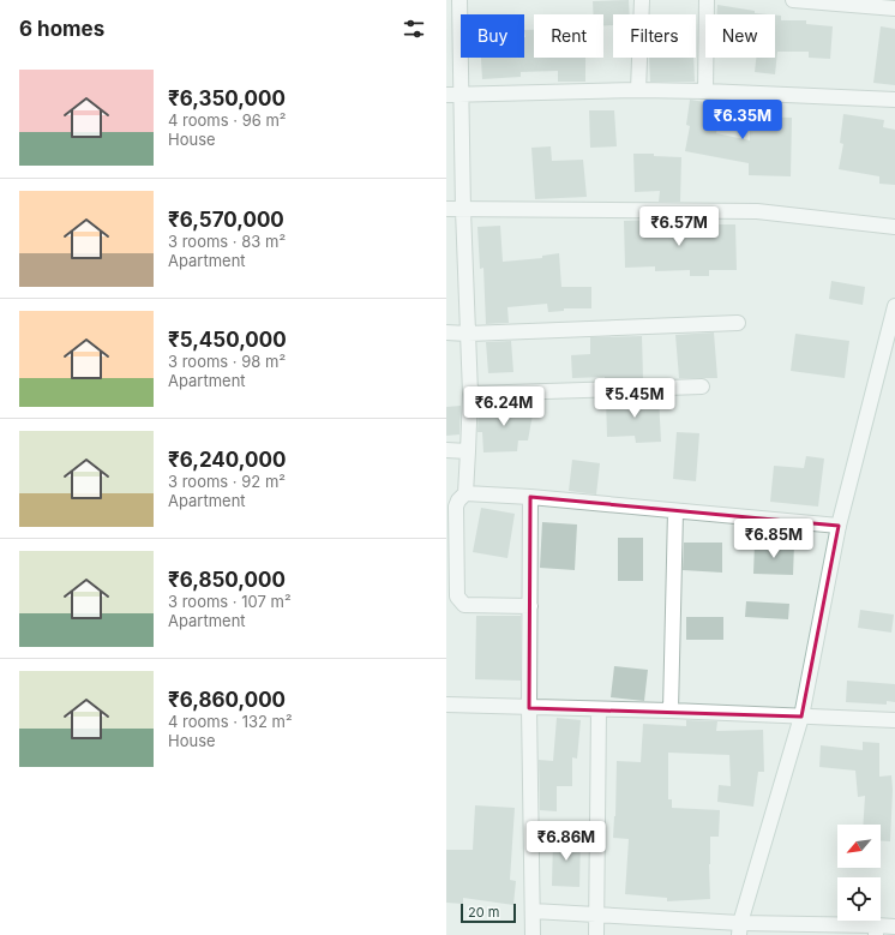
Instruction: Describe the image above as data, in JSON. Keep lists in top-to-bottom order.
{
  "scale_bar": "20 m",
  "north": "bottom left",
  "page": {
    "heading": "6 homes",
    "chip": [
      "Buy",
      "Rent",
      "Filters",
      "New"
    ],
    "list": [
      {
        "name": "₹6,350,000",
        "note": "4 rooms · 96 m² · House"
      },
      {
        "name": "₹6,570,000",
        "note": "3 rooms · 83 m² · Apartment"
      },
      {
        "name": "₹5,450,000",
        "note": "3 rooms · 98 m² · Apartment"
      },
      {
        "name": "₹6,240,000",
        "note": "3 rooms · 92 m² · Apartment"
      },
      {
        "name": "₹6,850,000",
        "note": "3 rooms · 107 m² · Apartment"
      },
      {
        "name": "₹6,860,000",
        "note": "4 rooms · 132 m² · House"
      }
    ],
    "price": [
      "₹6.35M",
      "₹6.57M",
      "₹5.45M",
      "₹6.24M",
      "₹6.85M",
      "₹6.86M"
    ],
    "scale": "20 m"
  }
}
